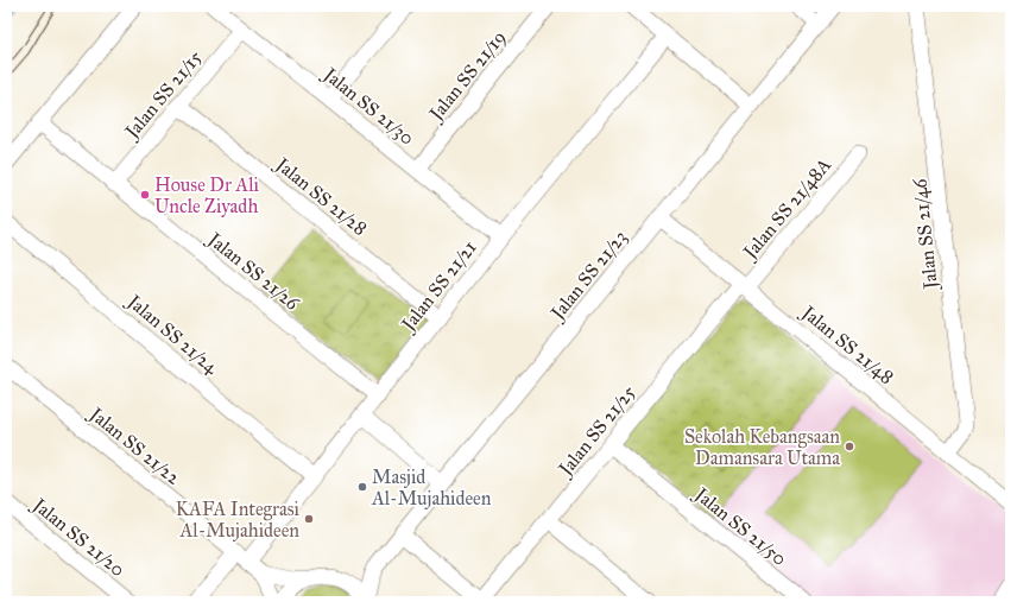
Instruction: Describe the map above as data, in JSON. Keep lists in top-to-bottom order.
{
  "streets": {
    "street": [
      "Jalan SS 21/19",
      "Jalan SS 21/15",
      "Jalan SS 21/30",
      "Jalan SS 21/28",
      "Jalan SS 21/48A",
      "Jalan SS 21/46",
      "Jalan SS 21/26",
      "Jalan SS 21/23",
      "Jalan SS 21/21",
      "Jalan SS 21/24",
      "Jalan SS 21/48",
      "Jalan SS 21/25",
      "Jalan SS 21/22",
      "Jalan SS 21/50",
      "Jalan SS 21/20"
    ]
  },
  "crossings": [
    ["Jalan SS 21/19", "Jalan SS 21/30"],
    ["Jalan SS 21/15", "Jalan SS 21/30"],
    ["Jalan SS 21/15", "Jalan SS 21/28"],
    ["Jalan SS 21/15", "Jalan SS 21/26"],
    ["Jalan SS 21/30", "Jalan SS 21/21"],
    ["Jalan SS 21/28", "Jalan SS 21/21"],
    ["Jalan SS 21/48A", "Jalan SS 21/48"],
    ["Jalan SS 21/48A", "Jalan SS 21/25"],
    ["Jalan SS 21/46", "Jalan SS 21/48"],
    ["Jalan SS 21/26", "Jalan SS 21/21"],
    ["Jalan SS 21/23", "Jalan SS 21/48"],
    ["Jalan SS 21/23", "Jalan SS 21/22"],
    ["Jalan SS 21/21", "Jalan SS 21/24"],
    ["Jalan SS 21/21", "Jalan SS 21/22"],
    ["Jalan SS 21/48", "Jalan SS 21/25"],
    ["Jalan SS 21/25", "Jalan SS 21/50"]
  ],
  "places": [
    "House Dr Ali Uncle Ziyadh",
    "Sekolah Kebangsaan Damansara Utama",
    "Masjid Al-Mujahideen",
    "KAFA Integrasi Al-Mujahideen"
  ]
}
